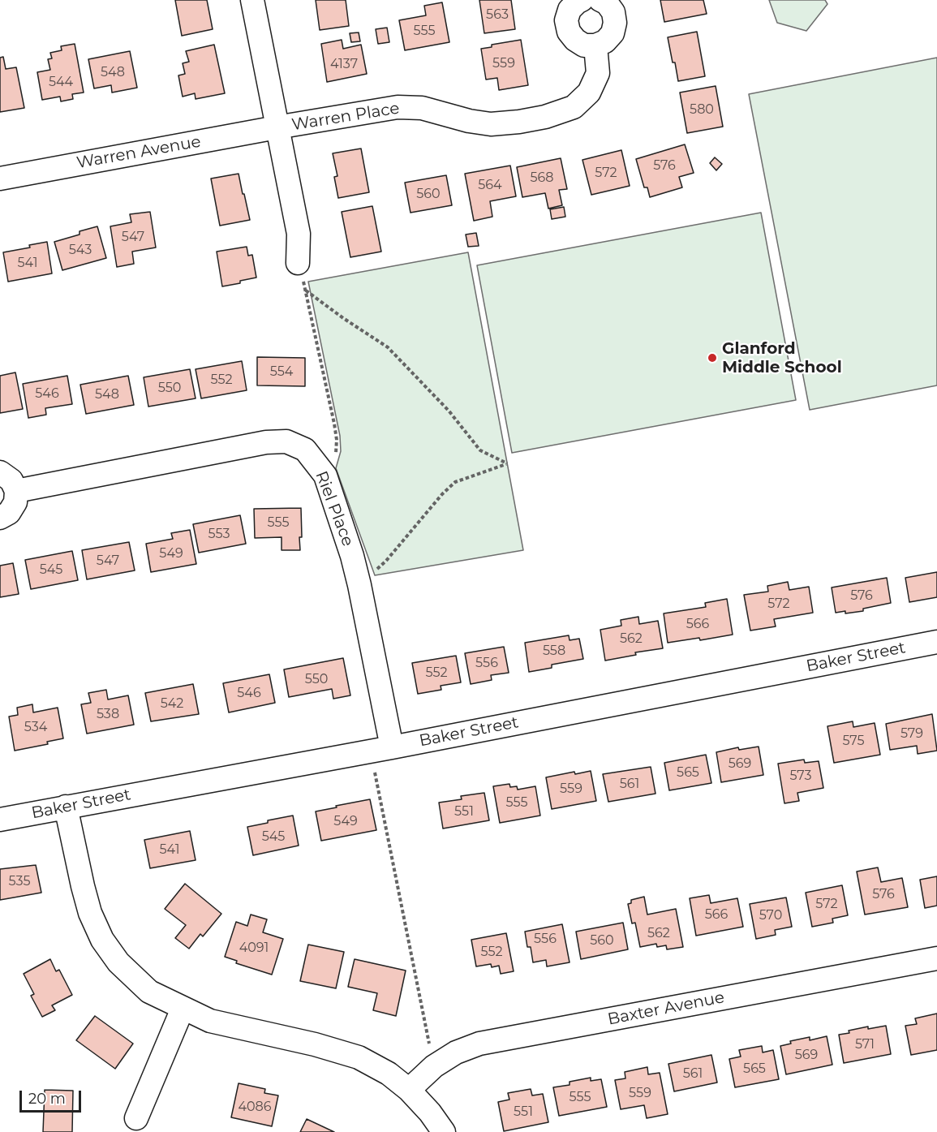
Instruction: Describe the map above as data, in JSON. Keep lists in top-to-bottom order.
{
  "streets": {
    "street": [
      "Warren Place",
      "Warren Avenue",
      "Riel Place",
      "Baker Street",
      "Baxter Avenue"
    ]
  },
  "crossings": [
    ["Warren Place", "Warren Avenue"],
    ["Riel Place", "Baker Street"]
  ],
  "places": ["Glanford Middle School"],
  "house_numbers": [
    "563",
    "555",
    "559",
    "4137",
    "548",
    "544",
    "580",
    "576",
    "572",
    "568",
    "564",
    "560",
    "547",
    "543",
    "541",
    "554",
    "552",
    "550",
    "546",
    "548",
    "555",
    "553",
    "549",
    "547",
    "545",
    "576",
    "572",
    "566",
    "562",
    "558",
    "556",
    "552",
    "550",
    "546",
    "542",
    "538",
    "534",
    "579",
    "575",
    "569",
    "565",
    "573",
    "561",
    "559",
    "555",
    "551",
    "549",
    "545",
    "541",
    "535",
    "576",
    "572",
    "566",
    "570",
    "562",
    "556",
    "560",
    "4091",
    "552",
    "571",
    "569",
    "565",
    "561",
    "559",
    "555",
    "4086",
    "551"
  ],
  "scale_bar": "20 m"
}
